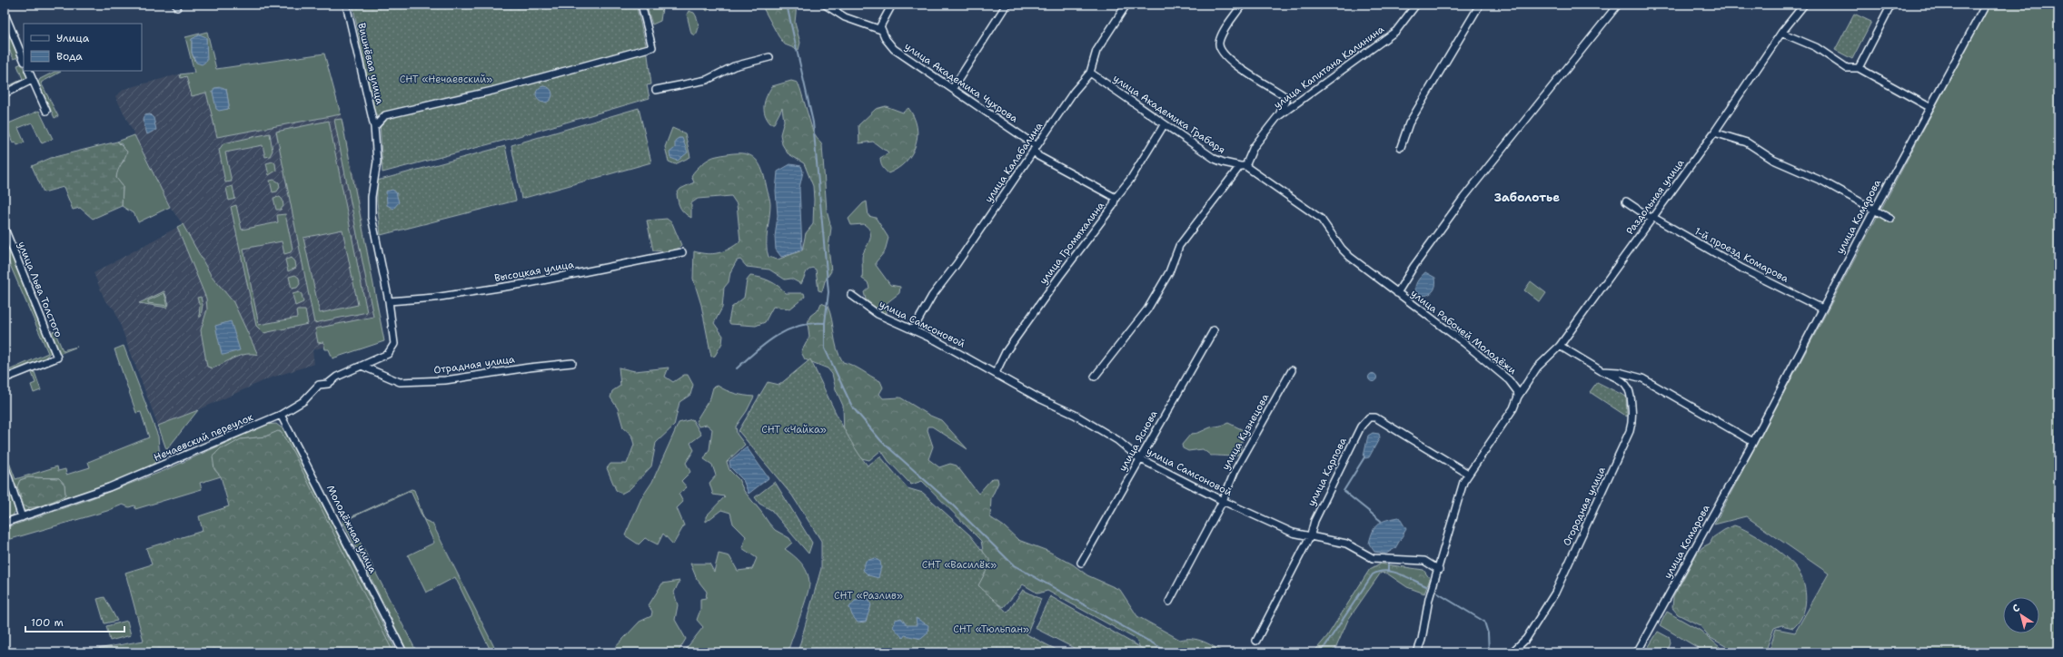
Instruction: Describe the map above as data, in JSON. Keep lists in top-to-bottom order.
{
  "streets": {
    "street": [
      "Вишнёвая улица",
      "улица Капитана Калинина",
      "улица Академика Чухрова",
      "улица Академика Грабаря",
      "улица Калабалина",
      "Раздольная улица",
      "улица Комарова",
      "улица Громыхалина",
      "1-й проезд Комарова",
      "Высоцкая улица",
      "улица Льва Толстого",
      "улица Самсоновой",
      "улица Рабочей Молодёжи",
      "Отрадная улица",
      "улица Кузнецова",
      "Нечаевский переулок",
      "улица Яснова",
      "улица Карпова",
      "Огородная улица",
      "Молодёжная улица"
    ]
  },
  "crossings": [
    ["Вишнёвая улица", "Высоцкая улица"],
    ["Вишнёвая улица", "Нечаевский переулок"],
    ["улица Капитана Калинина", "улица Академика Грабаря"],
    ["улица Капитана Калинина", "улица Рабочей Молодёжи"],
    ["улица Академика Чухрова", "улица Калабалина"],
    ["улица Академика Чухрова", "улица Громыхалина"],
    ["улица Академика Грабаря", "улица Калабалина"],
    ["улица Академика Грабаря", "улица Громыхалина"],
    ["улица Академика Грабаря", "улица Рабочей Молодёжи"],
    ["улица Калабалина", "улица Самсоновой"],
    ["Раздольная улица", "1-й проезд Комарова"],
    ["Раздольная улица", "улица Рабочей Молодёжи"],
    ["улица Комарова", "1-й проезд Комарова"],
    ["улица Громыхалина", "улица Самсоновой"],
    ["улица Самсоновой", "улица Кузнецова"],
    ["улица Самсоновой", "улица Яснова"],
    ["улица Самсоновой", "улица Карпова"],
    ["Отрадная улица", "Нечаевский переулок"],
    ["Нечаевский переулок", "Молодёжная улица"]
  ],
  "districts": ["Заболотье"],
  "parks": [
    "СНТ «Нечаевский»",
    "СНТ «Чайка»",
    "СНТ «Василёк»",
    "СНТ «Разлив»",
    "СНТ «Тюльпан»"
  ],
  "legend": ["Улица", "Вода"],
  "scale_bar": "100 m",
  "north": "top left"
}
